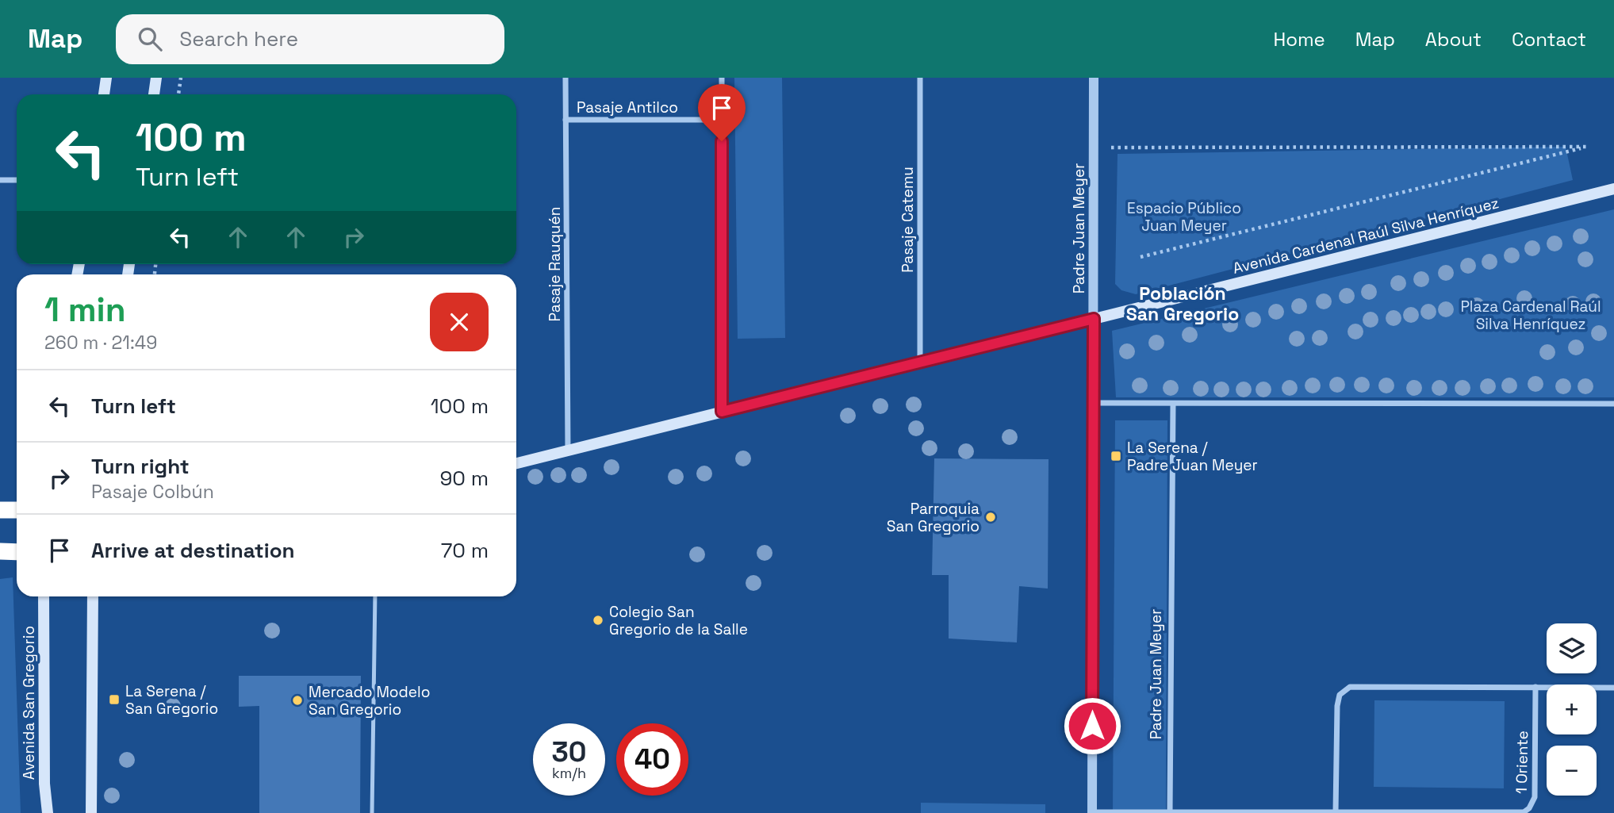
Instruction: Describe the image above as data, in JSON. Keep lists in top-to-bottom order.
{
  "streets": {
    "main road": ["Avenida Cardenal Raúl Silva Henríquez", "Avenida San Gregorio"],
    "street": [
      "Pasaje Antilco",
      "Pasaje Catemu",
      "Padre Juan Meyer",
      "Pasaje Rauquén",
      "1 Oriente"
    ]
  },
  "crossings": [
    ["Pasaje Antilco", "Pasaje Rauquén"],
    ["Pasaje Catemu", "Avenida Cardenal Raúl Silva Henríquez"],
    ["Padre Juan Meyer", "Avenida Cardenal Raúl Silva Henríquez"],
    ["Padre Juan Meyer", "1 Oriente"],
    ["Avenida Cardenal Raúl Silva Henríquez", "Pasaje Rauquén"]
  ],
  "districts": ["Población San Gregorio"],
  "parks": ["Espacio Público Juan Meyer", "Plaza Cardenal Raúl Silva Henríquez"],
  "places": {
    "transit": ["La Serena / Padre Juan Meyer", "La Serena / San Gregorio"],
    "other": ["Parroquia San Gregorio", "Colegio San Gregorio de la Salle", "Mercado Modelo San Gregorio"]
  },
  "page": {
    "header": "Map",
    "search": "Search here",
    "nav": [
      "Home",
      "Map",
      "About",
      "Contact"
    ],
    "turn": ["100 m", "Turn left"],
    "heading": ["1 min", "260 m · 21:49"],
    "list": [
      {
        "name": "Turn left",
        "value": "100 m"
      },
      {
        "name": "Turn right",
        "note": "Pasaje Colbún",
        "value": "90 m"
      },
      {
        "name": "Arrive at destination",
        "value": "70 m"
      }
    ],
    "map_buttons": ["+", "−"],
    "speed": "30 km/h",
    "limit": "40"
  }
}
